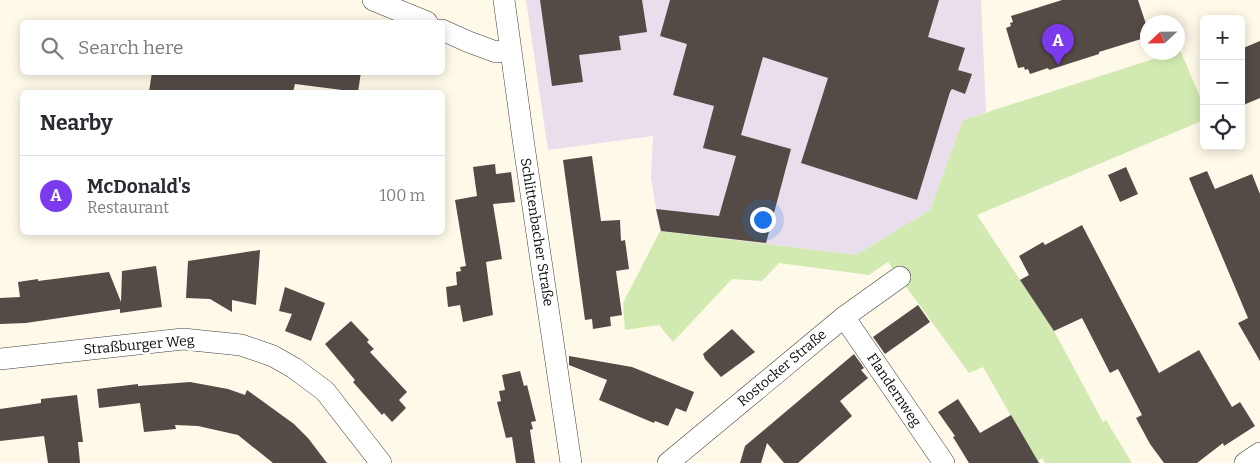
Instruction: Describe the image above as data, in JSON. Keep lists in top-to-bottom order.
{
  "streets": {
    "street": [
      "Schlittenbacher Straße",
      "Straßburger Weg",
      "Rostocker Straße",
      "Flandernweg"
    ]
  },
  "crossings": [
    ["Rostocker Straße", "Flandernweg"]
  ],
  "north": "left",
  "page": {
    "map_buttons": ["+", "−"],
    "search": "Search here",
    "pins": "A",
    "heading": "Nearby",
    "list": [
      {
        "mark": "A",
        "name": "McDonald's",
        "note": "Restaurant",
        "value": "100 m"
      }
    ]
  }
}
